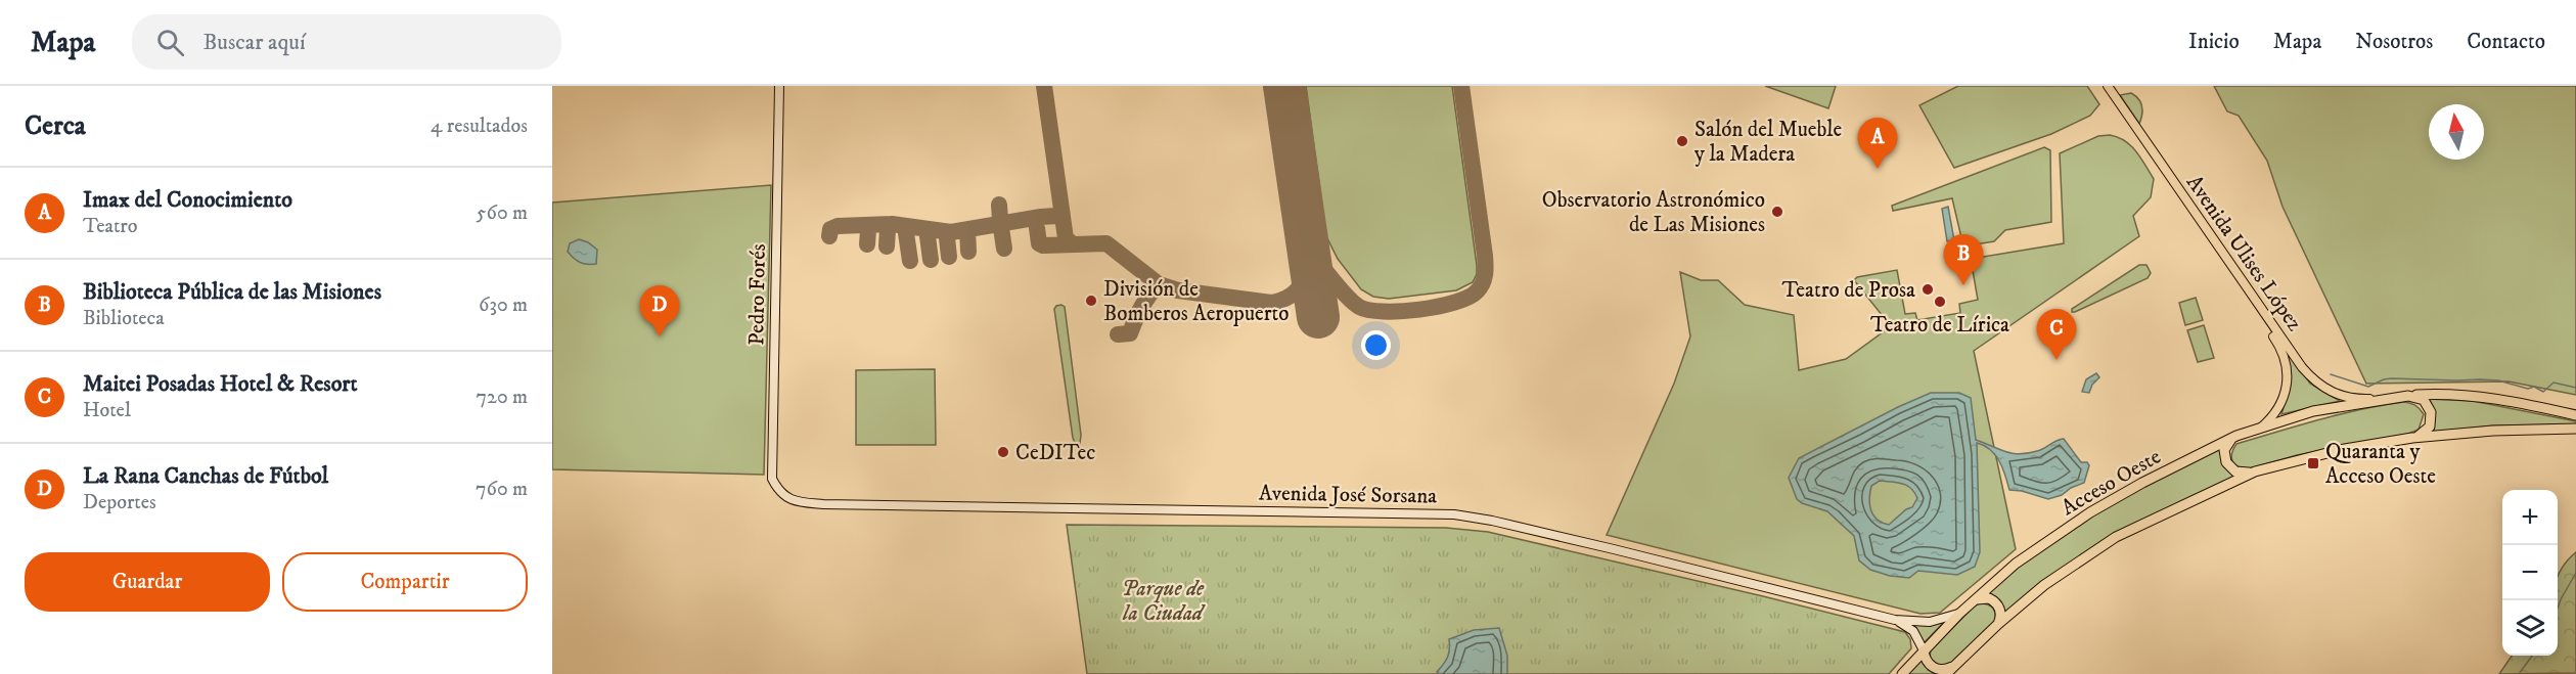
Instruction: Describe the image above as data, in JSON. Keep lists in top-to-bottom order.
{
  "streets": {
    "highway": ["Acceso Oeste"],
    "main road": ["Avenida Ulises López"],
    "street": ["Pedro Forés", "Avenida José Sorsana"]
  },
  "crossings": [
    ["Avenida Ulises López", "Acceso Oeste"],
    ["Pedro Forés", "Avenida José Sorsana"],
    ["Acceso Oeste", "Avenida José Sorsana"]
  ],
  "parks": ["Parque de la Ciudad"],
  "places": {
    "other": [
      "Salón del Mueble y la Madera",
      "Observatorio Astronómico de Las Misiones",
      "Teatro de Prosa",
      "División de Bomberos Aeropuerto",
      "Teatro de Lírica",
      "CeDITec"
    ],
    "transit": ["Quaranta y Acceso Oeste"]
  },
  "north": "top",
  "page": {
    "header": "Mapa",
    "search": "Buscar aquí",
    "nav": [
      "Inicio",
      "Mapa",
      "Nosotros",
      "Contacto"
    ],
    "heading": ["Cerca", "4 resultados"],
    "pins": [
      "A",
      "B",
      "D",
      "C"
    ],
    "list": [
      {
        "mark": "A",
        "name": "Imax del Conocimiento",
        "note": "Teatro",
        "value": "560 m"
      },
      {
        "mark": "B",
        "name": "Biblioteca Pública de las Misiones",
        "note": "Biblioteca",
        "value": "630 m"
      },
      {
        "mark": "C",
        "name": "Maitei Posadas Hotel & Resort",
        "note": "Hotel",
        "value": "720 m"
      },
      {
        "mark": "D",
        "name": "La Rana Canchas de Fútbol",
        "note": "Deportes",
        "value": "760 m"
      }
    ],
    "map_buttons": ["+", "−"],
    "buttons": ["Guardar", "Compartir"]
  }
}
